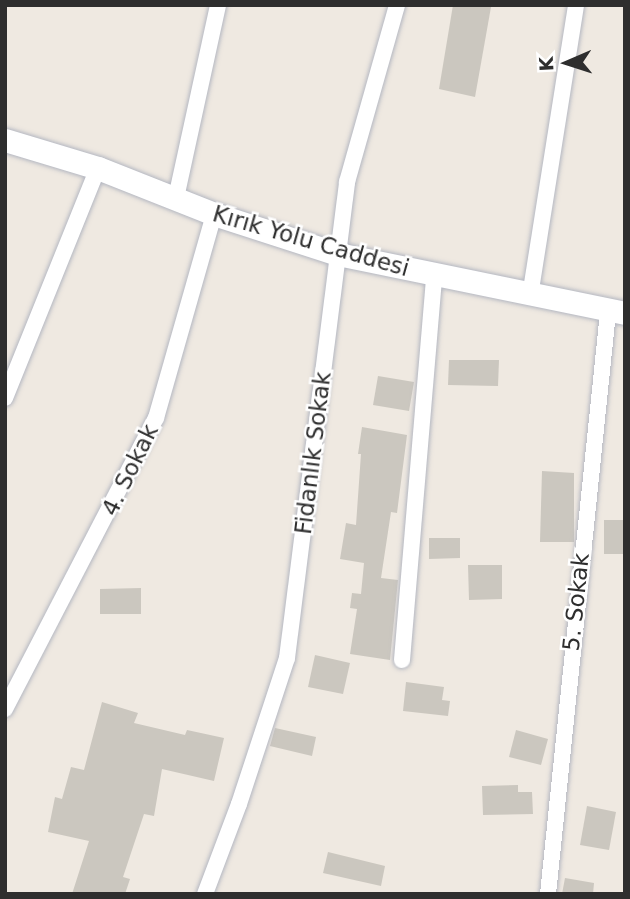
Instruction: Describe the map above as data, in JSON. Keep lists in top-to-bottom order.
{
  "streets": {
    "street": [
      "Kırık Yolu Caddesi",
      "Fidanlık Sokak",
      "4. Sokak",
      "5. Sokak"
    ]
  },
  "crossings": [
    ["Kırık Yolu Caddesi", "Fidanlık Sokak"],
    ["Kırık Yolu Caddesi", "4. Sokak"],
    ["Kırık Yolu Caddesi", "5. Sokak"]
  ],
  "north": "left"
}
